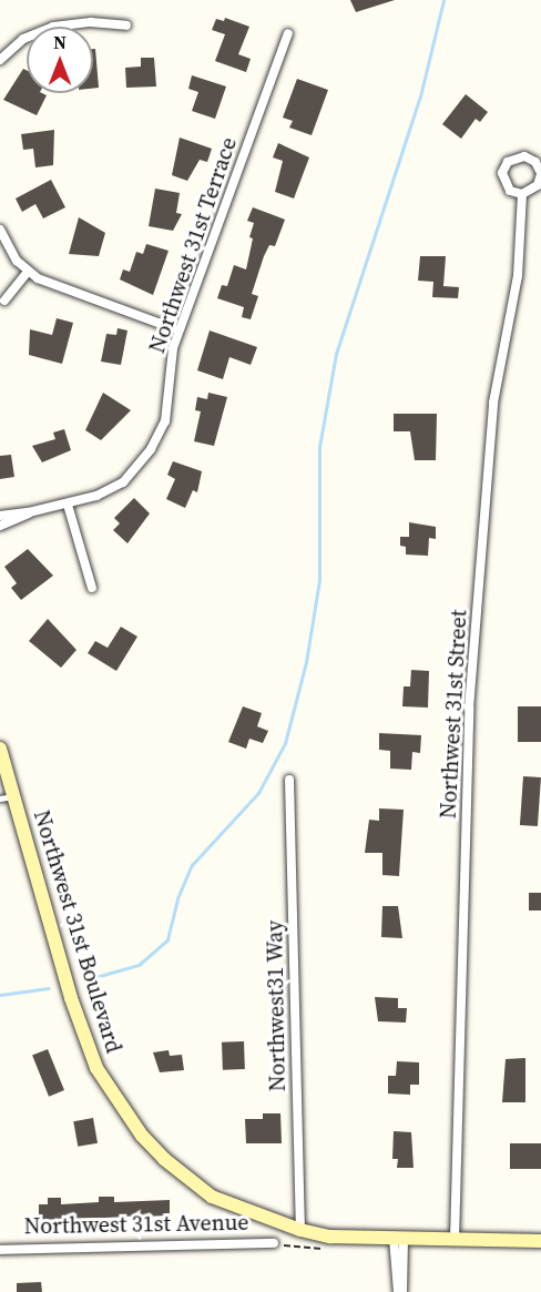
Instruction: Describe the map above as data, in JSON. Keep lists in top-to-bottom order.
{
  "streets": {
    "street": [
      "Northwest 31st Terrace",
      "Northwest 31st Street",
      "Northwest 31st Boulevard",
      "Northwest31 Way",
      "Northwest 31st Avenue"
    ]
  },
  "crossings": [
    ["Northwest 31st Boulevard", "Northwest31 Way"]
  ],
  "north": "top"
}
